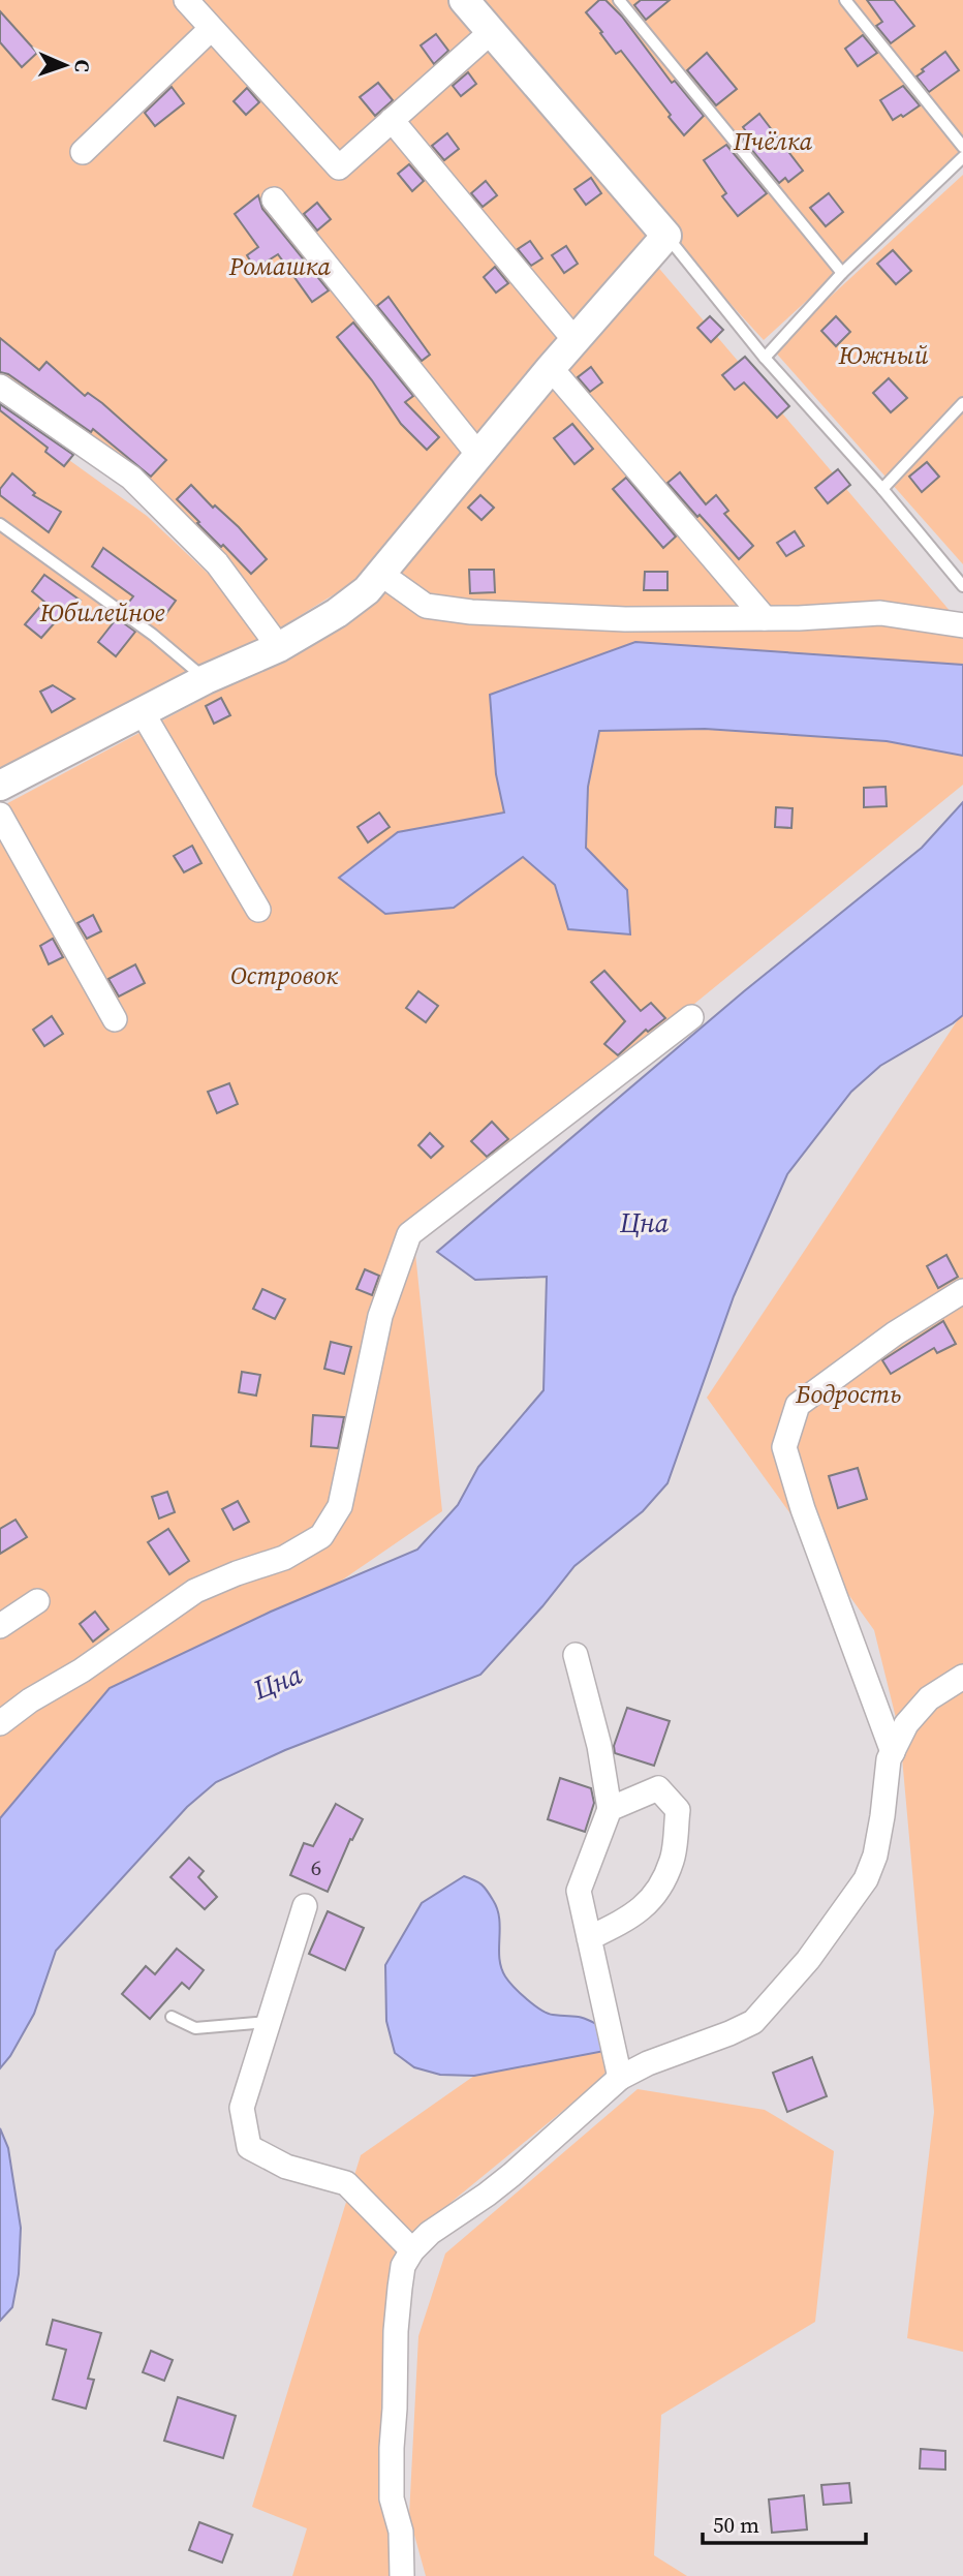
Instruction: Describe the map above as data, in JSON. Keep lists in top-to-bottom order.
{
  "water": ["Цна"],
  "parks": [
    "Пчёлка",
    "Ромашка",
    "Южный",
    "Юбилейное",
    "Островок",
    "Бодрость"
  ],
  "house_numbers": ["6"],
  "scale_bar": "50 m",
  "north": "right"
}
